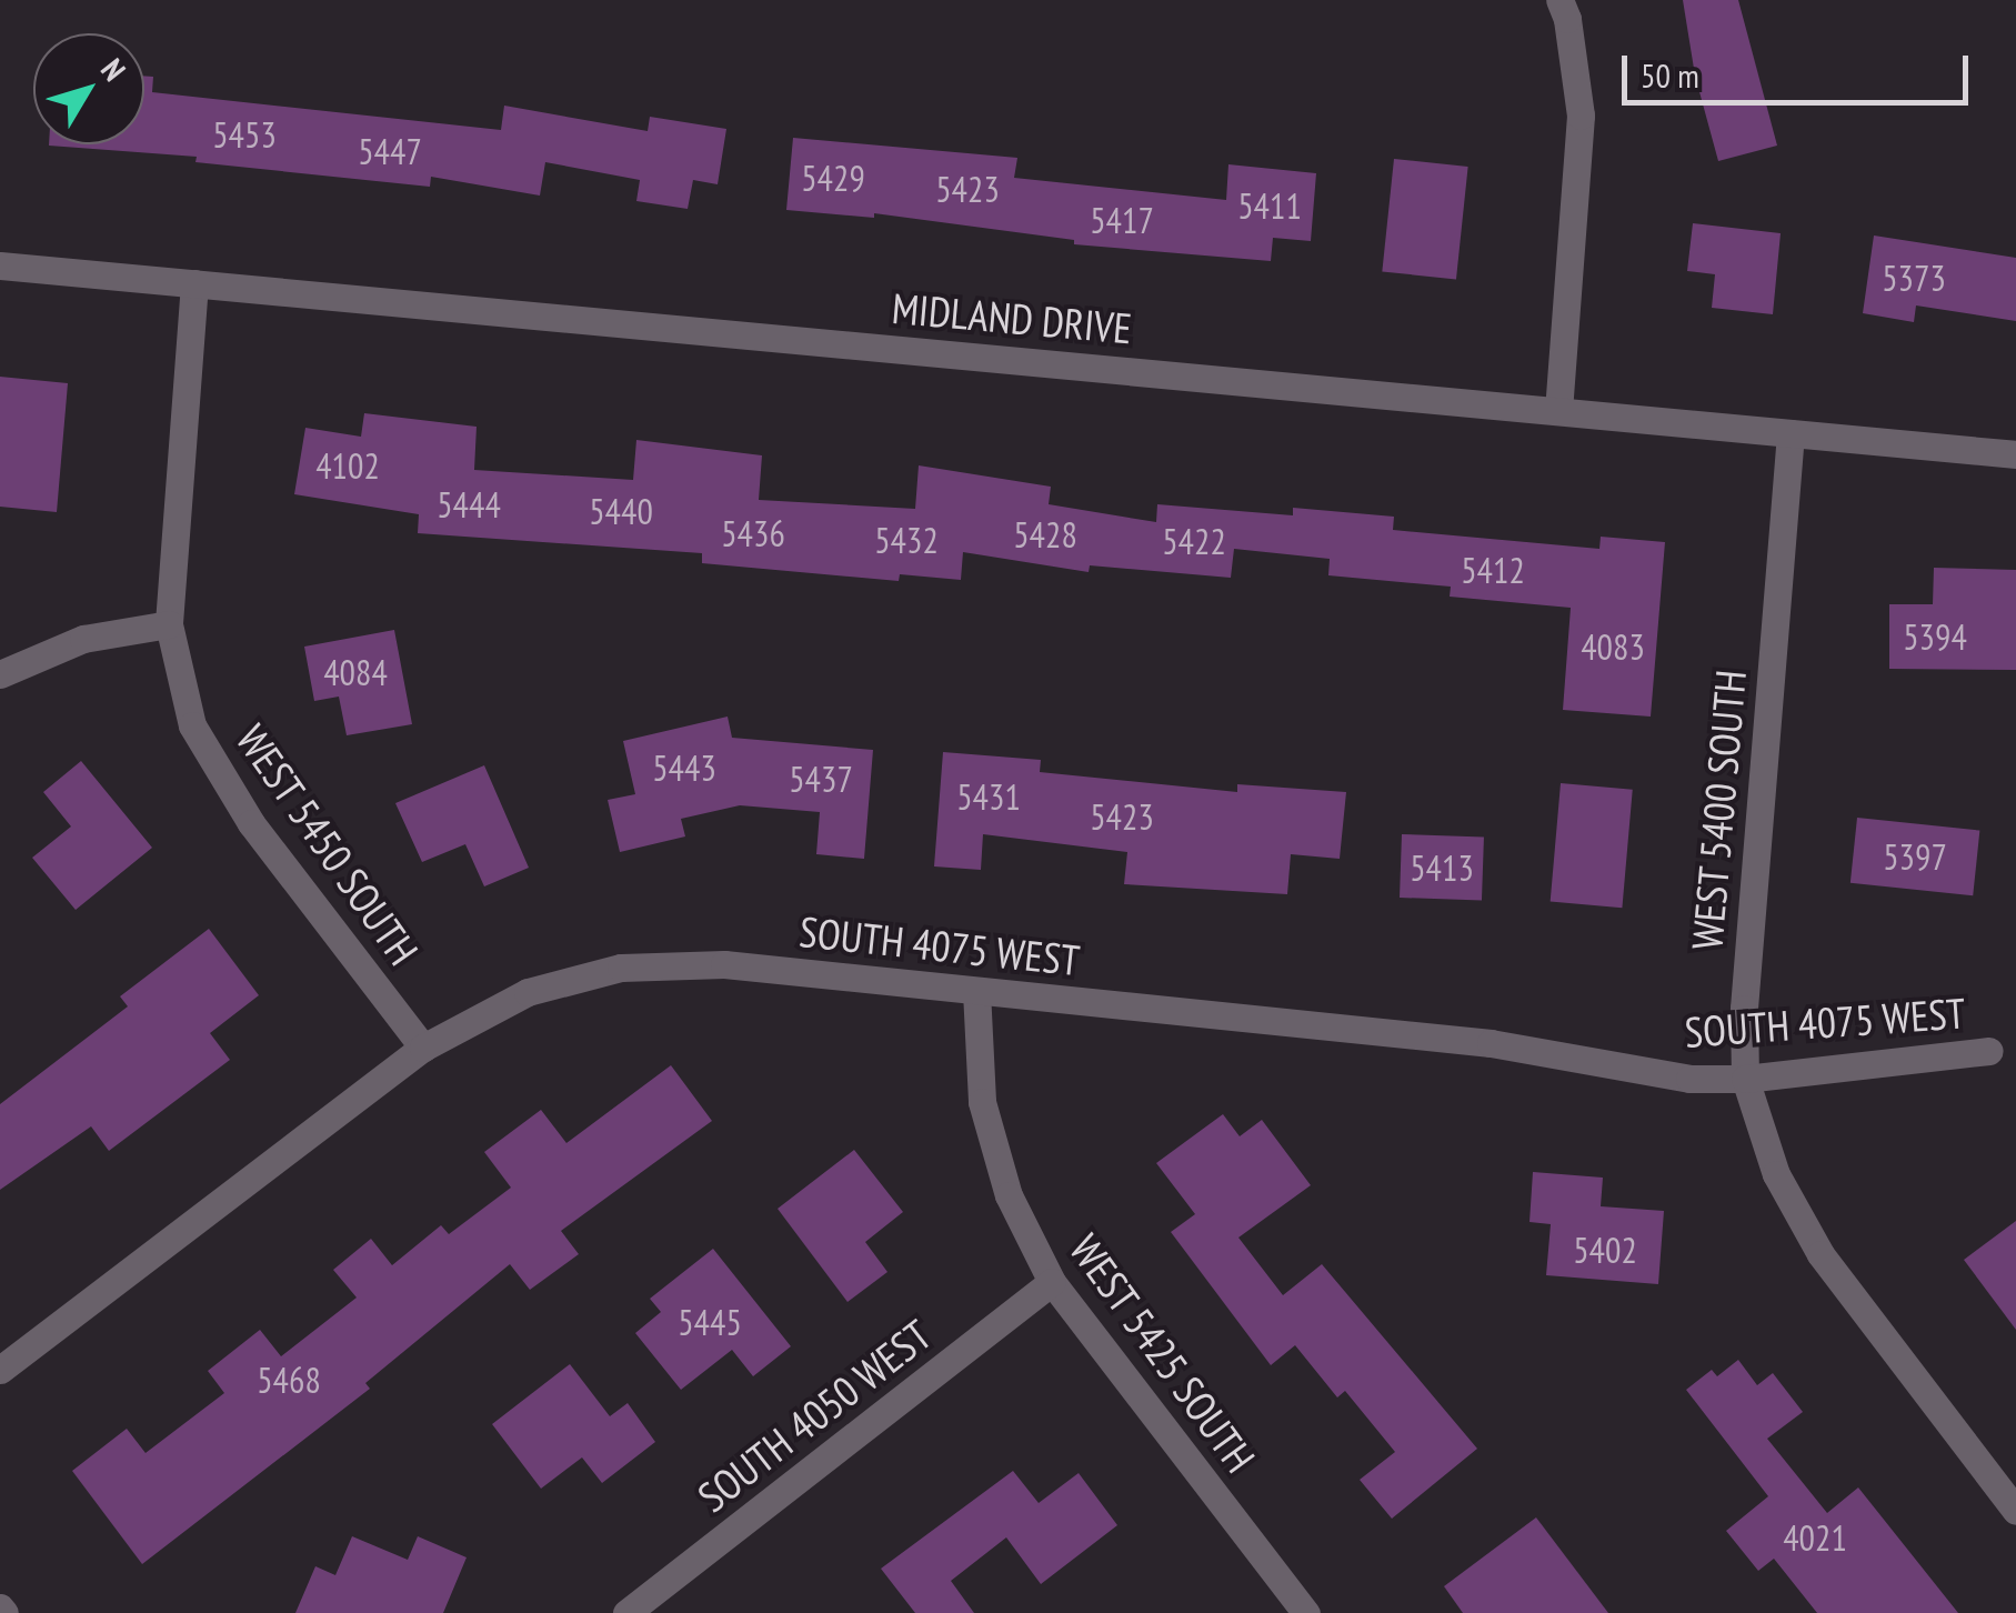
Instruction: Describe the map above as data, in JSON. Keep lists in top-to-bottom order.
{
  "streets": {
    "street": [
      "MIDLAND DRIVE",
      "WEST 5400 SOUTH",
      "WEST 5450 SOUTH",
      "SOUTH 4075 WEST",
      "WEST 5425 SOUTH",
      "SOUTH 4050 WEST"
    ]
  },
  "crossings": [
    ["MIDLAND DRIVE", "WEST 5400 SOUTH"],
    ["MIDLAND DRIVE", "WEST 5450 SOUTH"],
    ["WEST 5400 SOUTH", "SOUTH 4075 WEST"],
    ["WEST 5450 SOUTH", "SOUTH 4075 WEST"],
    ["SOUTH 4075 WEST", "WEST 5425 SOUTH"],
    ["WEST 5425 SOUTH", "SOUTH 4050 WEST"]
  ],
  "house_numbers": [
    "5453",
    "5447",
    "5429",
    "5423",
    "5411",
    "5417",
    "5373",
    "4102",
    "5444",
    "5440",
    "5436",
    "5428",
    "5432",
    "5422",
    "5412",
    "5394",
    "4083",
    "4084",
    "5443",
    "5437",
    "5431",
    "5423",
    "5397",
    "5413",
    "5402",
    "5445",
    "5468",
    "4021"
  ],
  "scale_bar": "50 m",
  "north": "top right"
}
